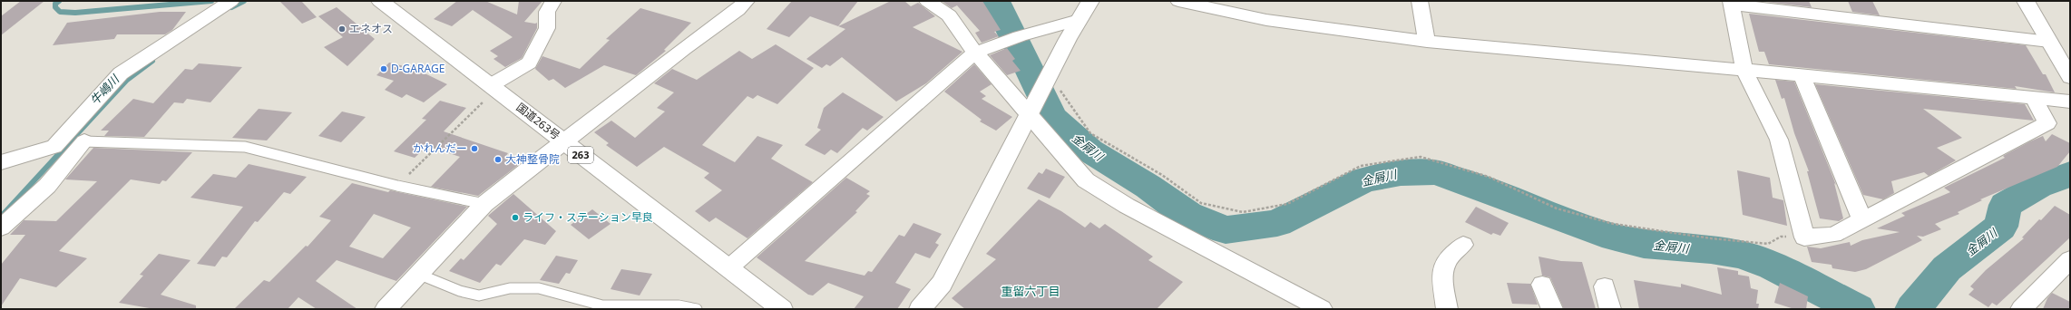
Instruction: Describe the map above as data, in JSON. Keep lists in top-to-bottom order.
{
  "streets": {
    "main road": ["国道263号", "263"]
  },
  "districts": ["重留六丁目"],
  "water": ["牛嶋川", "金屑川"],
  "places": [
    "エネオス",
    "D-GARAGE",
    "かれんだー",
    "大神整骨院",
    "ライフ・ステーション早良"
  ]
}
